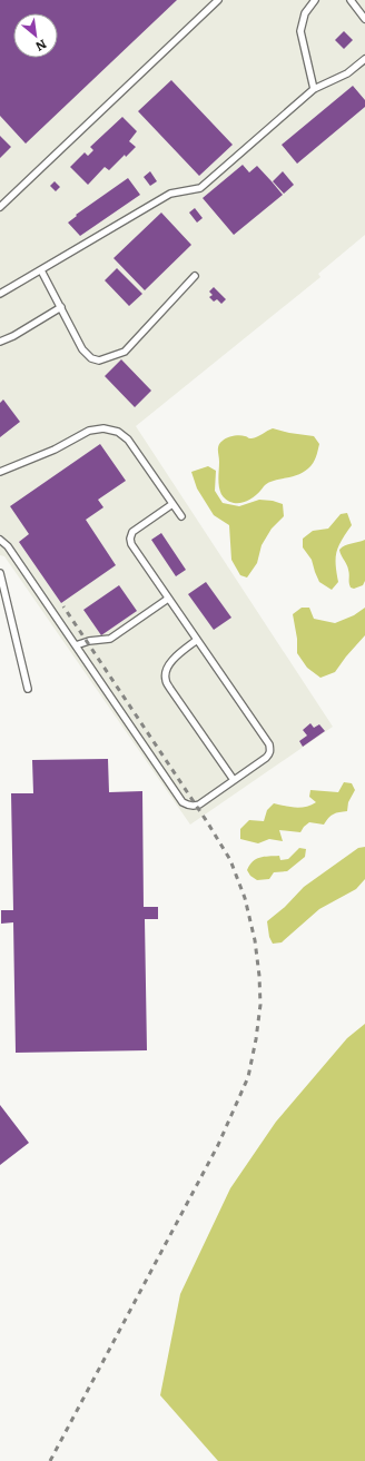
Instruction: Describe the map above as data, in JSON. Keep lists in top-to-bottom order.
{
  "north": "bottom right"
}
